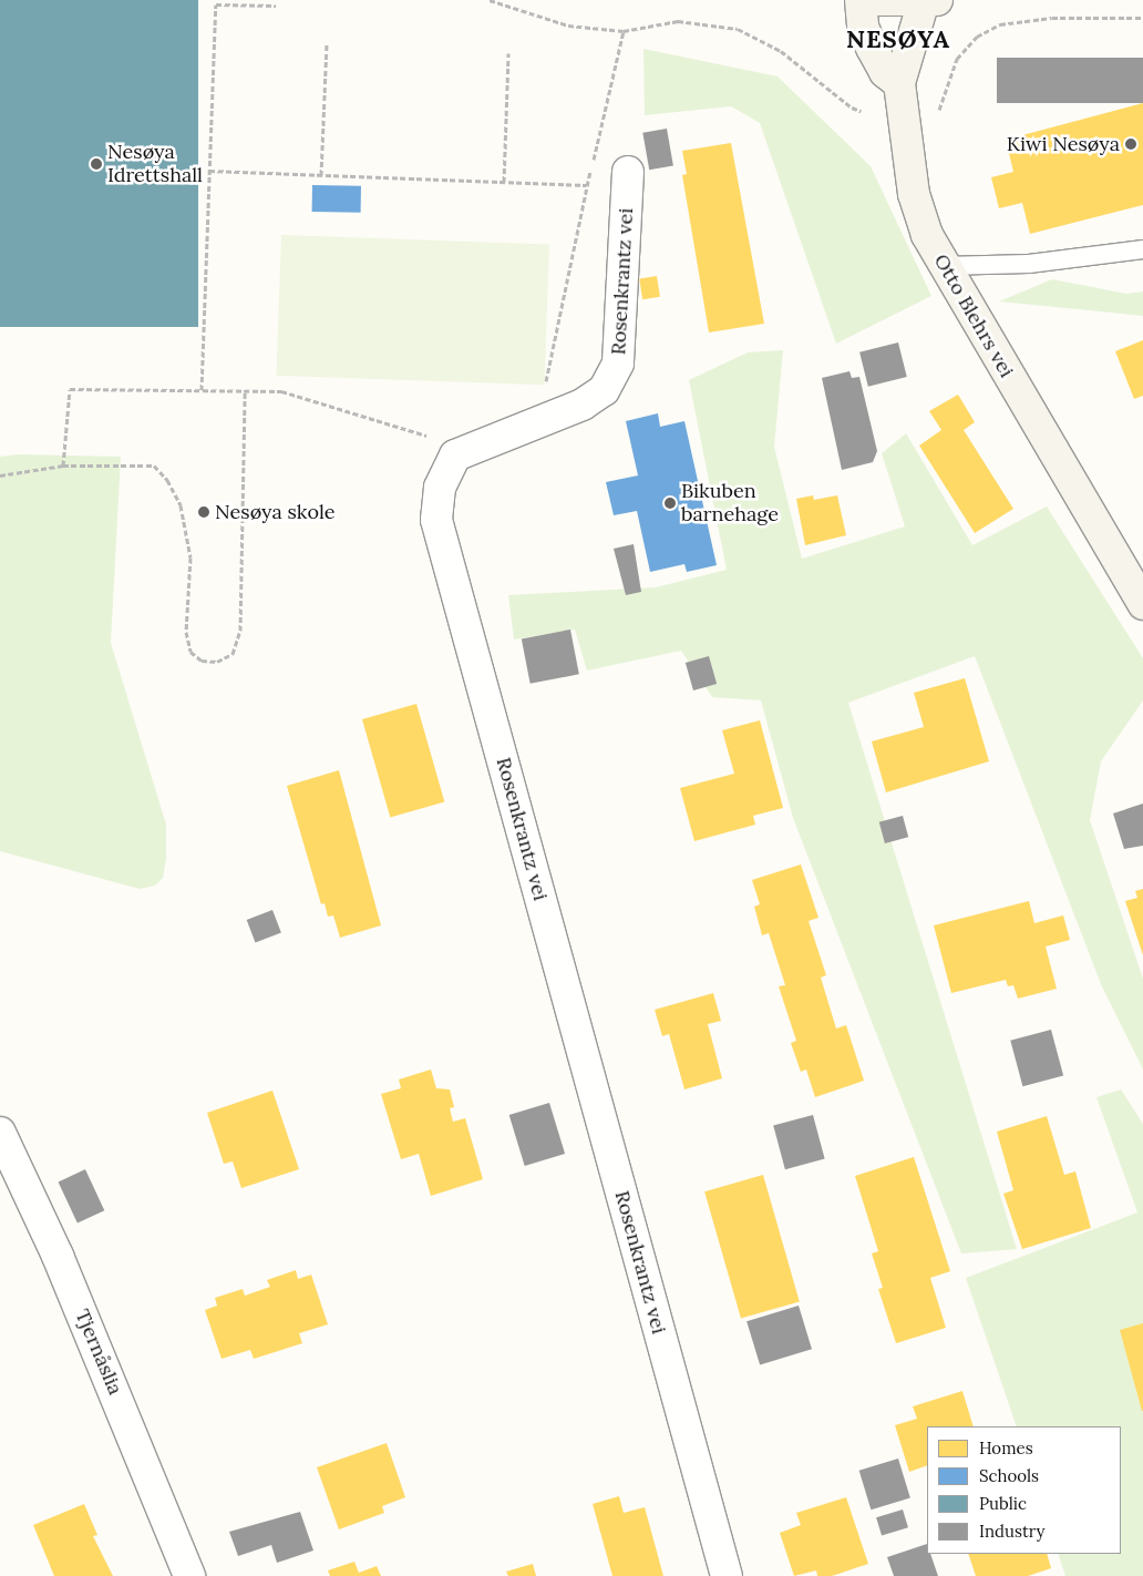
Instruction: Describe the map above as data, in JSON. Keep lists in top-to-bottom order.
{
  "streets": {
    "street": ["Rosenkrantz vei", "Otto Blehrs vei", "Tjernåslia"]
  },
  "districts": ["NESØYA"],
  "places": [
    "Kiwi Nesøya",
    "Nesøya Idrettshall",
    "Bikuben barnehage",
    "Nesøya skole"
  ],
  "legend": [
    "Homes",
    "Schools",
    "Public",
    "Industry"
  ]
}
